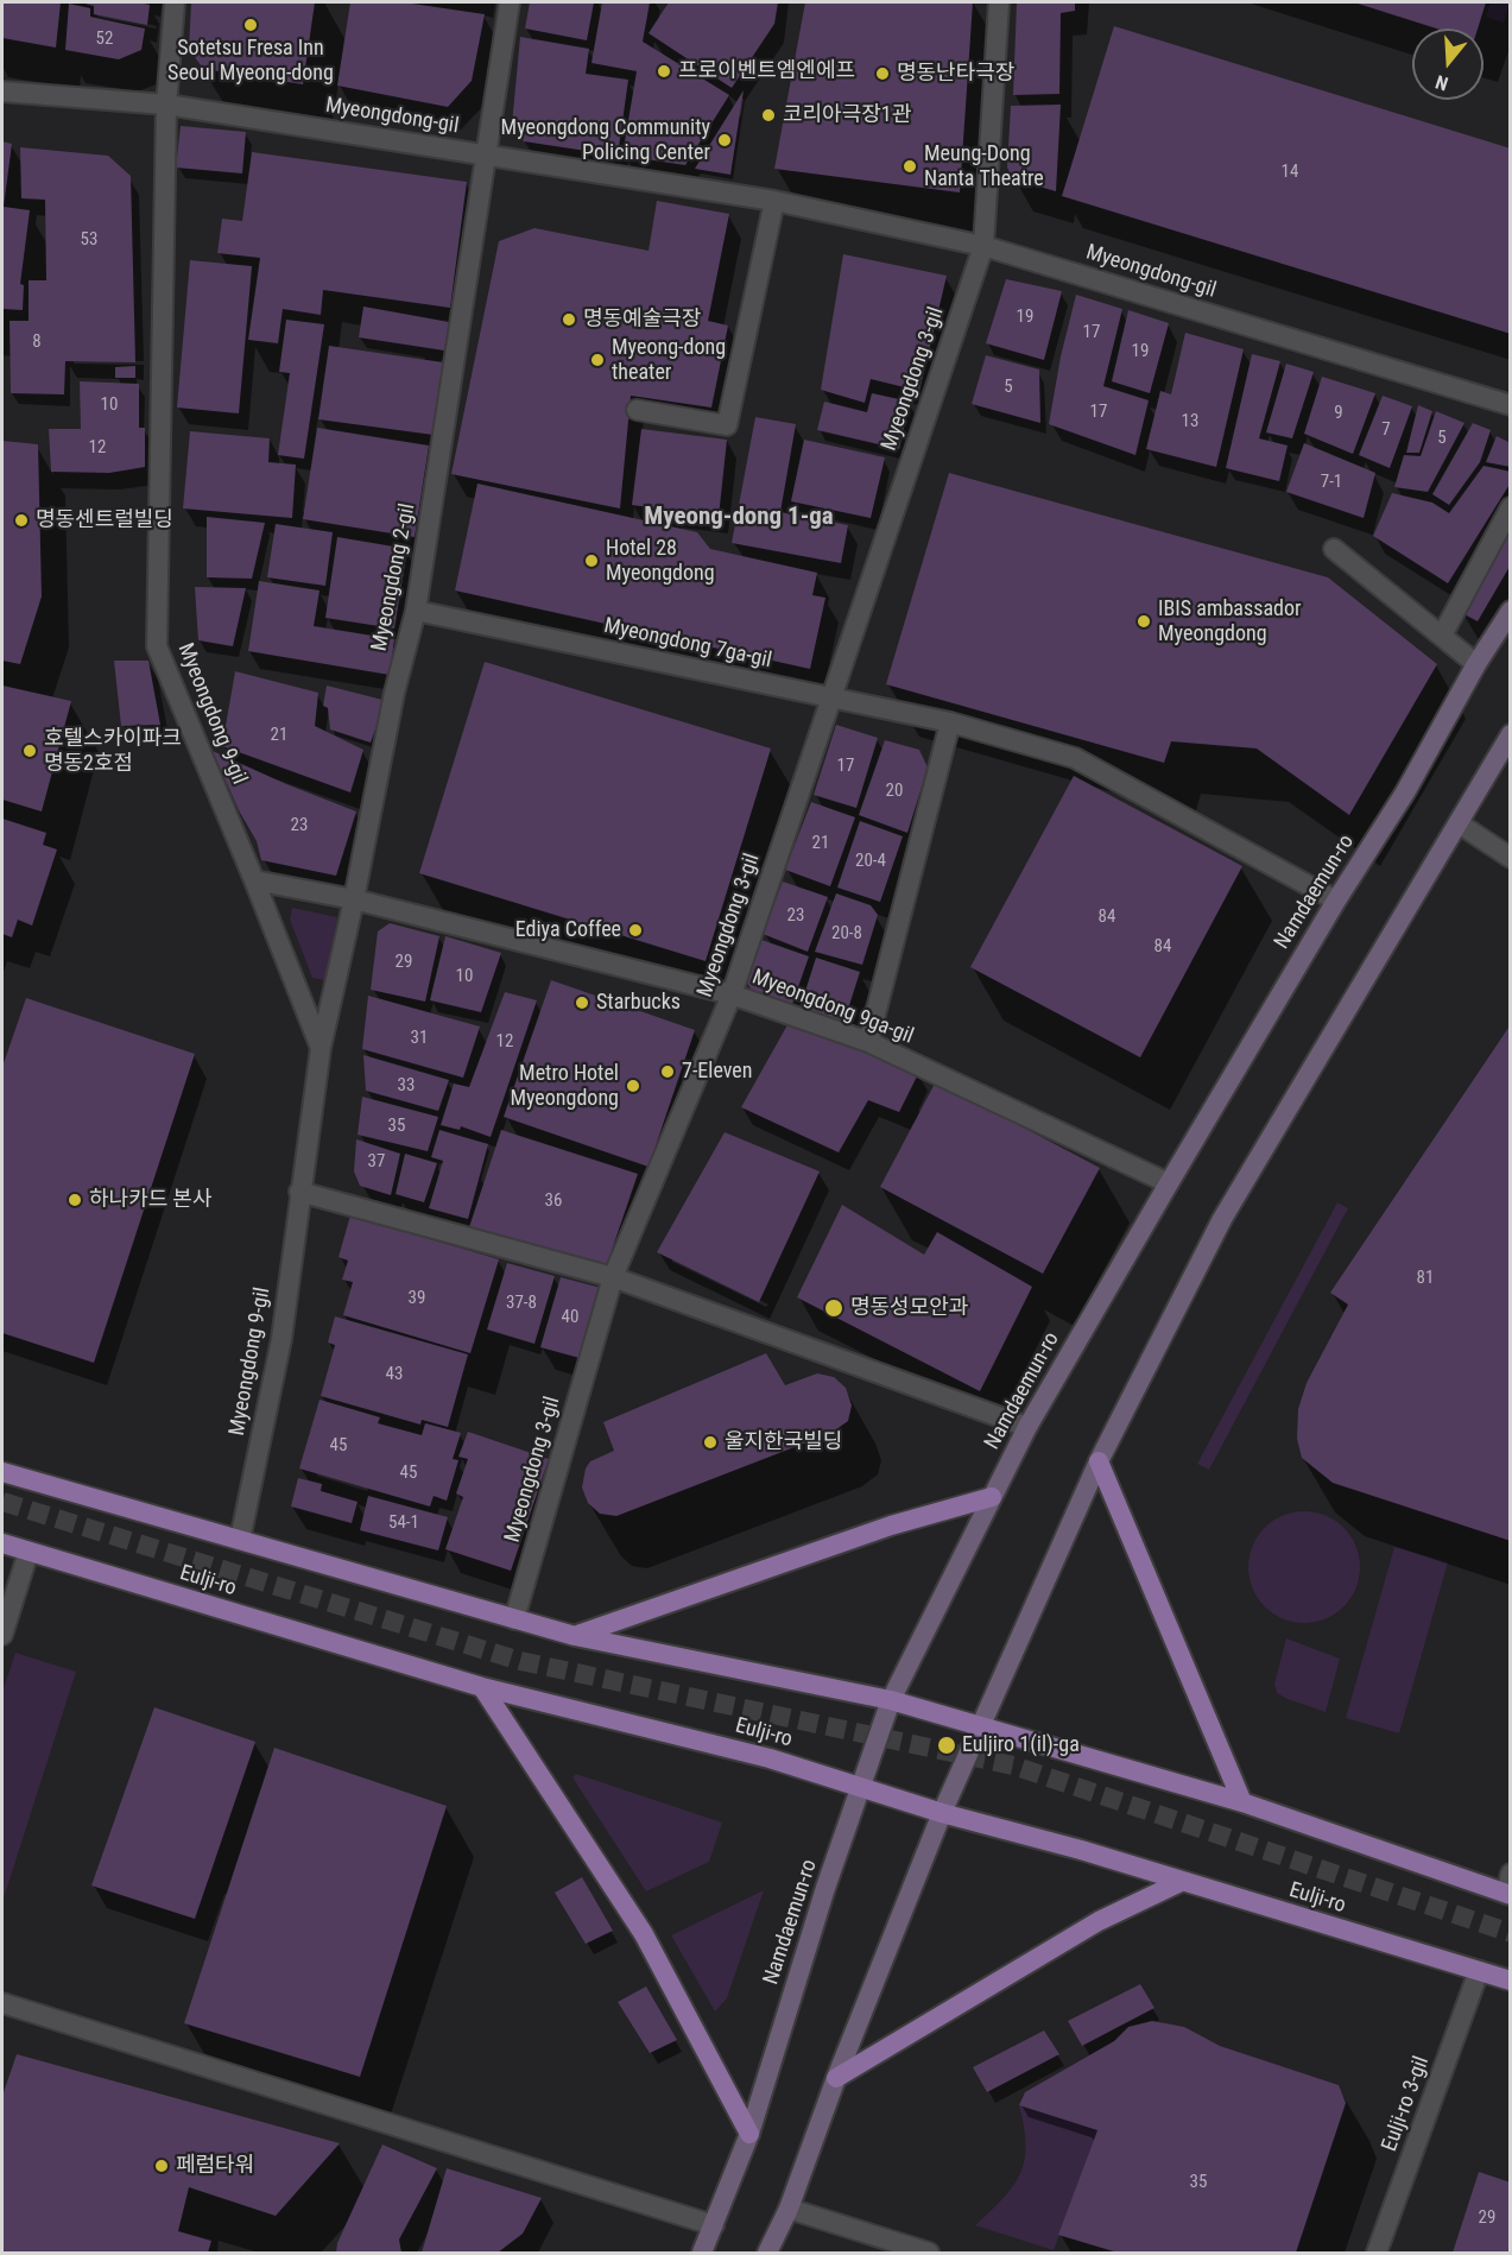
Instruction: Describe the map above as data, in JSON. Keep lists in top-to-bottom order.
{
  "streets": {
    "main road": ["Namdaemun-ro", "Eulji-ro"],
    "street": [
      "Myeongdong-gil",
      "Myeongdong 3-gil",
      "Myeongdong 2-gil",
      "Myeongdong 7ga-gil",
      "Myeongdong 9-gil",
      "Myeongdong 9ga-gil",
      "Eulji-ro 3-gil"
    ]
  },
  "crossings": [
    ["Myeongdong-gil", "Myeongdong 3-gil"],
    ["Myeongdong-gil", "Myeongdong 2-gil"],
    ["Myeongdong-gil", "Myeongdong 9-gil"],
    ["Myeongdong 3-gil", "Myeongdong 7ga-gil"],
    ["Myeongdong 3-gil", "Myeongdong 9ga-gil"],
    ["Myeongdong 2-gil", "Myeongdong 7ga-gil"],
    ["Myeongdong 2-gil", "Myeongdong 9-gil"],
    ["Myeongdong 2-gil", "Myeongdong 9ga-gil"],
    ["Myeongdong 7ga-gil", "Namdaemun-ro"],
    ["Myeongdong 9-gil", "Myeongdong 9ga-gil"],
    ["Namdaemun-ro", "Myeongdong 9ga-gil"],
    ["Namdaemun-ro", "Eulji-ro"],
    ["Eulji-ro", "Eulji-ro 3-gil"]
  ],
  "districts": ["Myeong-dong 1-ga"],
  "places": [
    "Sotetsu Fresa Inn Seoul Myeong-dong",
    "프로이벤트엠엔에프",
    "명동난타극장",
    "코리아극장1관",
    "Myeongdong Community Policing Center",
    "Meung-Dong Nanta Theatre",
    "명동예술극장",
    "Myeong-dong theater",
    "명동센트럴빌딩",
    "Hotel 28 Myeongdong",
    "IBIS ambassador Myeongdong",
    "호텔스카이파크 명동2호점",
    "Ediya Coffee",
    "Starbucks",
    "7-Eleven",
    "Metro Hotel Myeongdong",
    "하나카드 본사",
    "명동성모안과",
    "울지한국빌딩",
    "Euljiro 1(il)-ga",
    "페럼타워"
  ],
  "house_numbers": [
    "52",
    "14",
    "53",
    "19",
    "17",
    "8",
    "19",
    "5",
    "10",
    "17",
    "9",
    "13",
    "7",
    "5",
    "12",
    "7-1",
    "21",
    "17",
    "20",
    "23",
    "21",
    "20-4",
    "23",
    "84",
    "20-8",
    "84",
    "29",
    "10",
    "31",
    "12",
    "33",
    "35",
    "37",
    "36",
    "81",
    "39",
    "37-8",
    "40",
    "43",
    "45",
    "45",
    "54-1",
    "35",
    "29"
  ],
  "north": "bottom"
}
